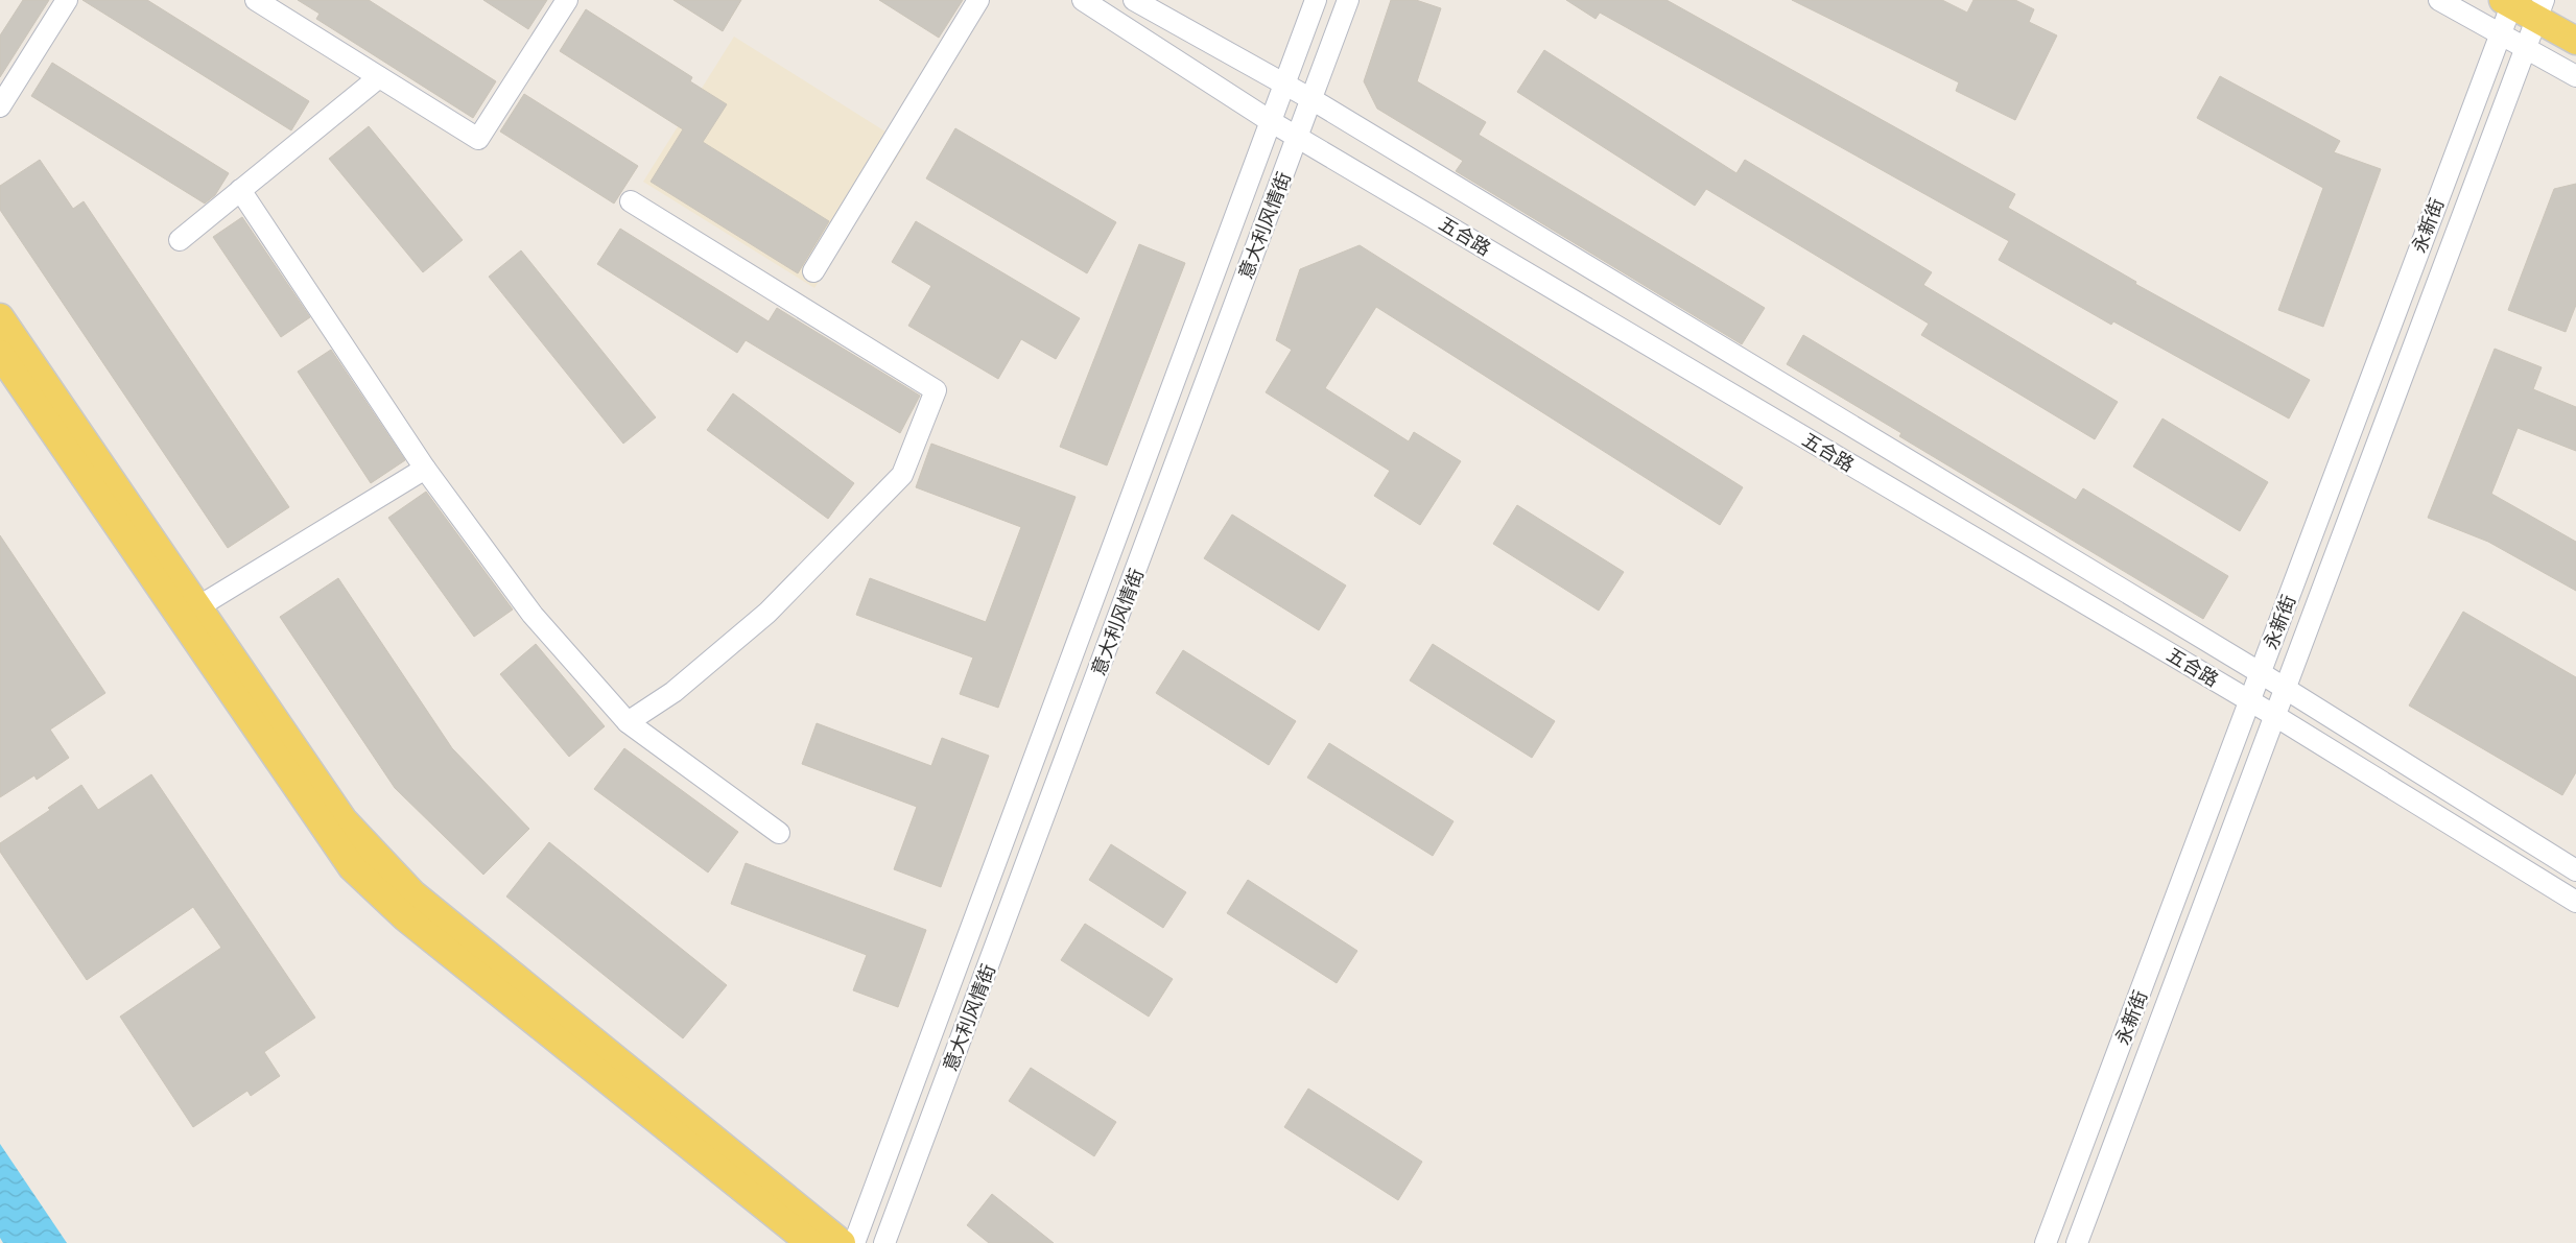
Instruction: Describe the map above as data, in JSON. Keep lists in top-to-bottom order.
{
  "streets": {
    "street": ["意大利风情街", "永新街", "五合路"]
  },
  "crossings": [
    ["意大利风情街", "五合路"],
    ["永新街", "五合路"]
  ]
}
